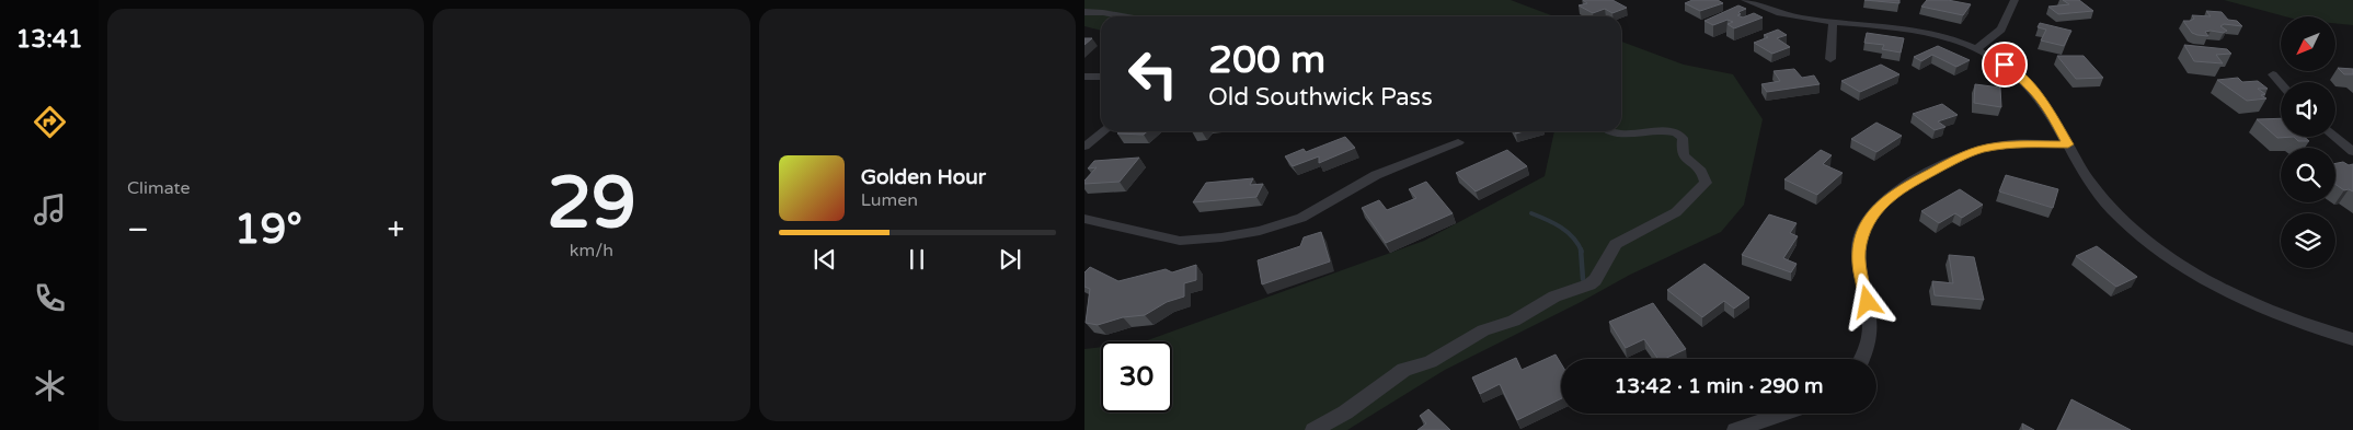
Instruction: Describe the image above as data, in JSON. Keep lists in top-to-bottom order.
{
  "north": "bottom left",
  "page": {
    "tabs": "13:41",
    "tile": [
      "Climate",
      ["29", "km/h"]
    ],
    "turn": ["200 m", "Old Southwick Pass"],
    "song": ["Golden Hour", "Lumen"],
    "heat": ["−", "19°", "+"],
    "limit": "30",
    "trip": "13:42 · 1 min · 290 m"
  }
}
